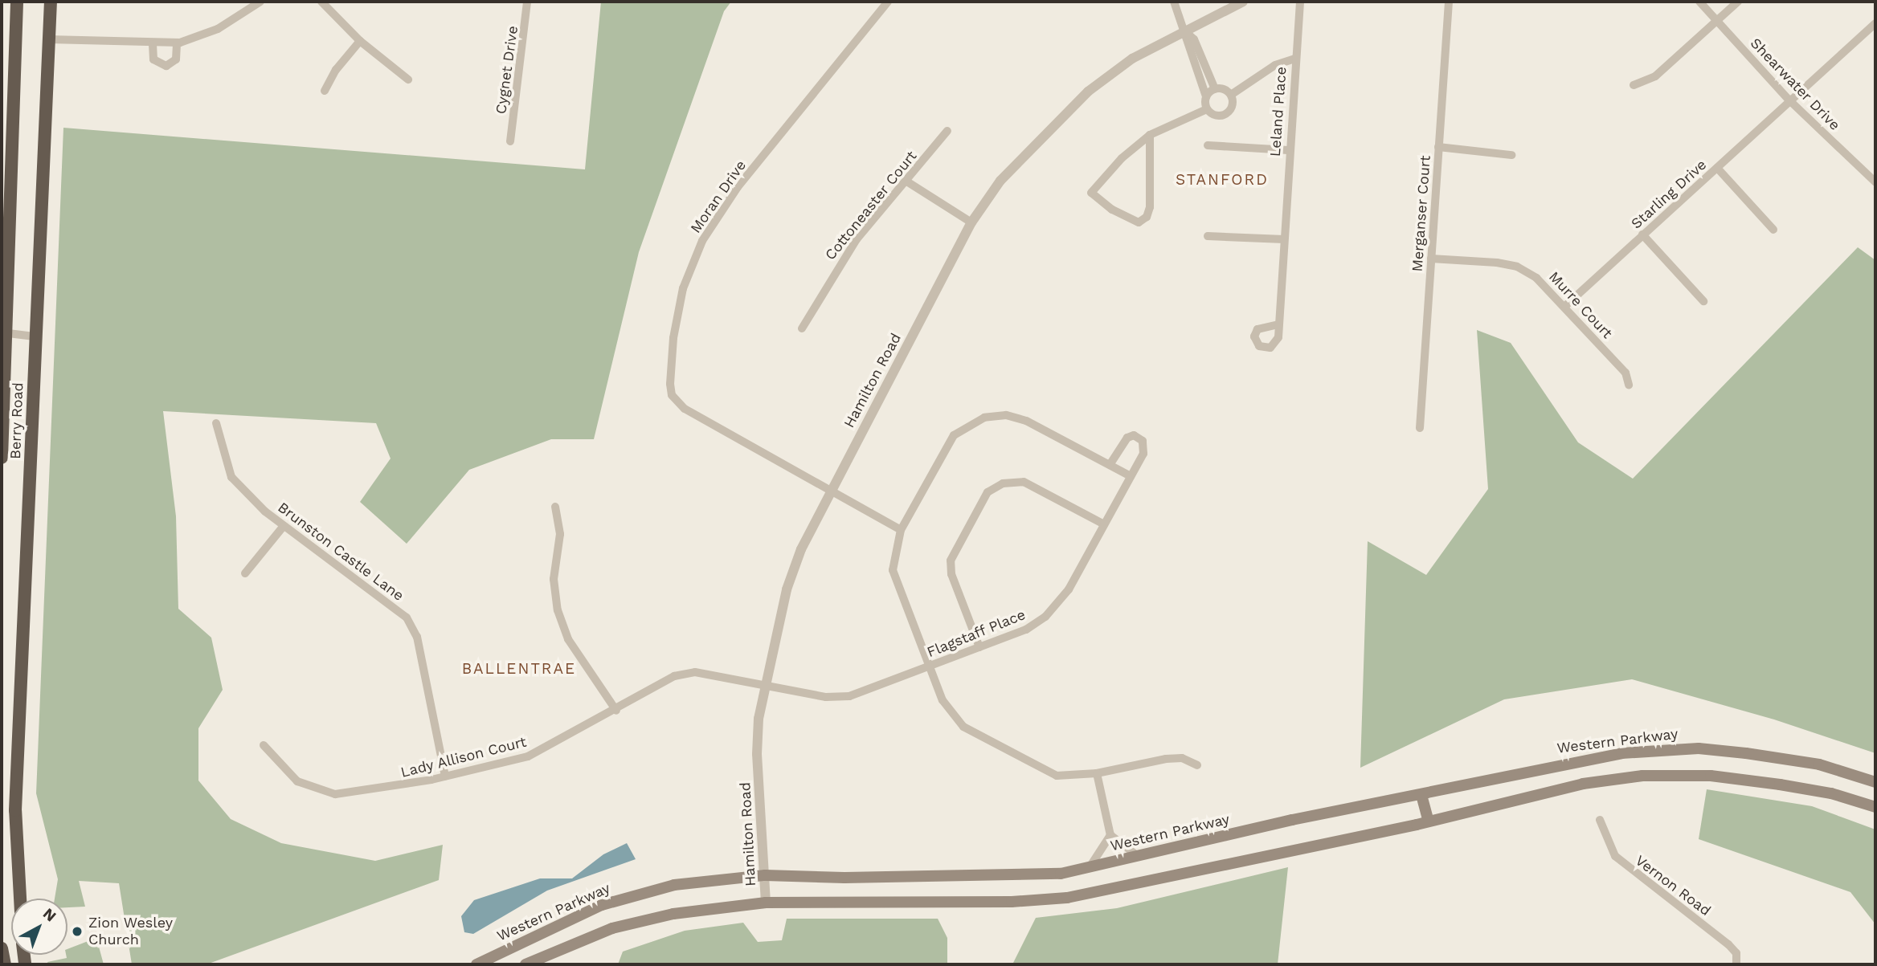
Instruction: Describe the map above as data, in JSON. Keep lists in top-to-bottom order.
{
  "streets": {
    "highway": ["Berry Road"],
    "main road": ["Western Parkway"],
    "street": [
      "Cygnet Drive",
      "Shearwater Drive",
      "Leland Place",
      "Starling Drive",
      "Moran Drive",
      "Cottoneaster Court",
      "Merganser Court",
      "Murre Court",
      "Hamilton Road",
      "Brunston Castle Lane",
      "Flagstaff Place",
      "Lady Allison Court",
      "Vernon Road"
    ]
  },
  "crossings": [
    ["Shearwater Drive", "Starling Drive"],
    ["Starling Drive", "Murre Court"],
    ["Moran Drive", "Hamilton Road"],
    ["Merganser Court", "Murre Court"],
    ["Hamilton Road", "Flagstaff Place"],
    ["Hamilton Road", "Western Parkway"],
    ["Hamilton Road", "Lady Allison Court"],
    ["Brunston Castle Lane", "Lady Allison Court"],
    ["Flagstaff Place", "Lady Allison Court"]
  ],
  "districts": ["STANFORD", "BALLENTRAE"],
  "places": ["Zion Wesley Church"],
  "north": "top right"
}
